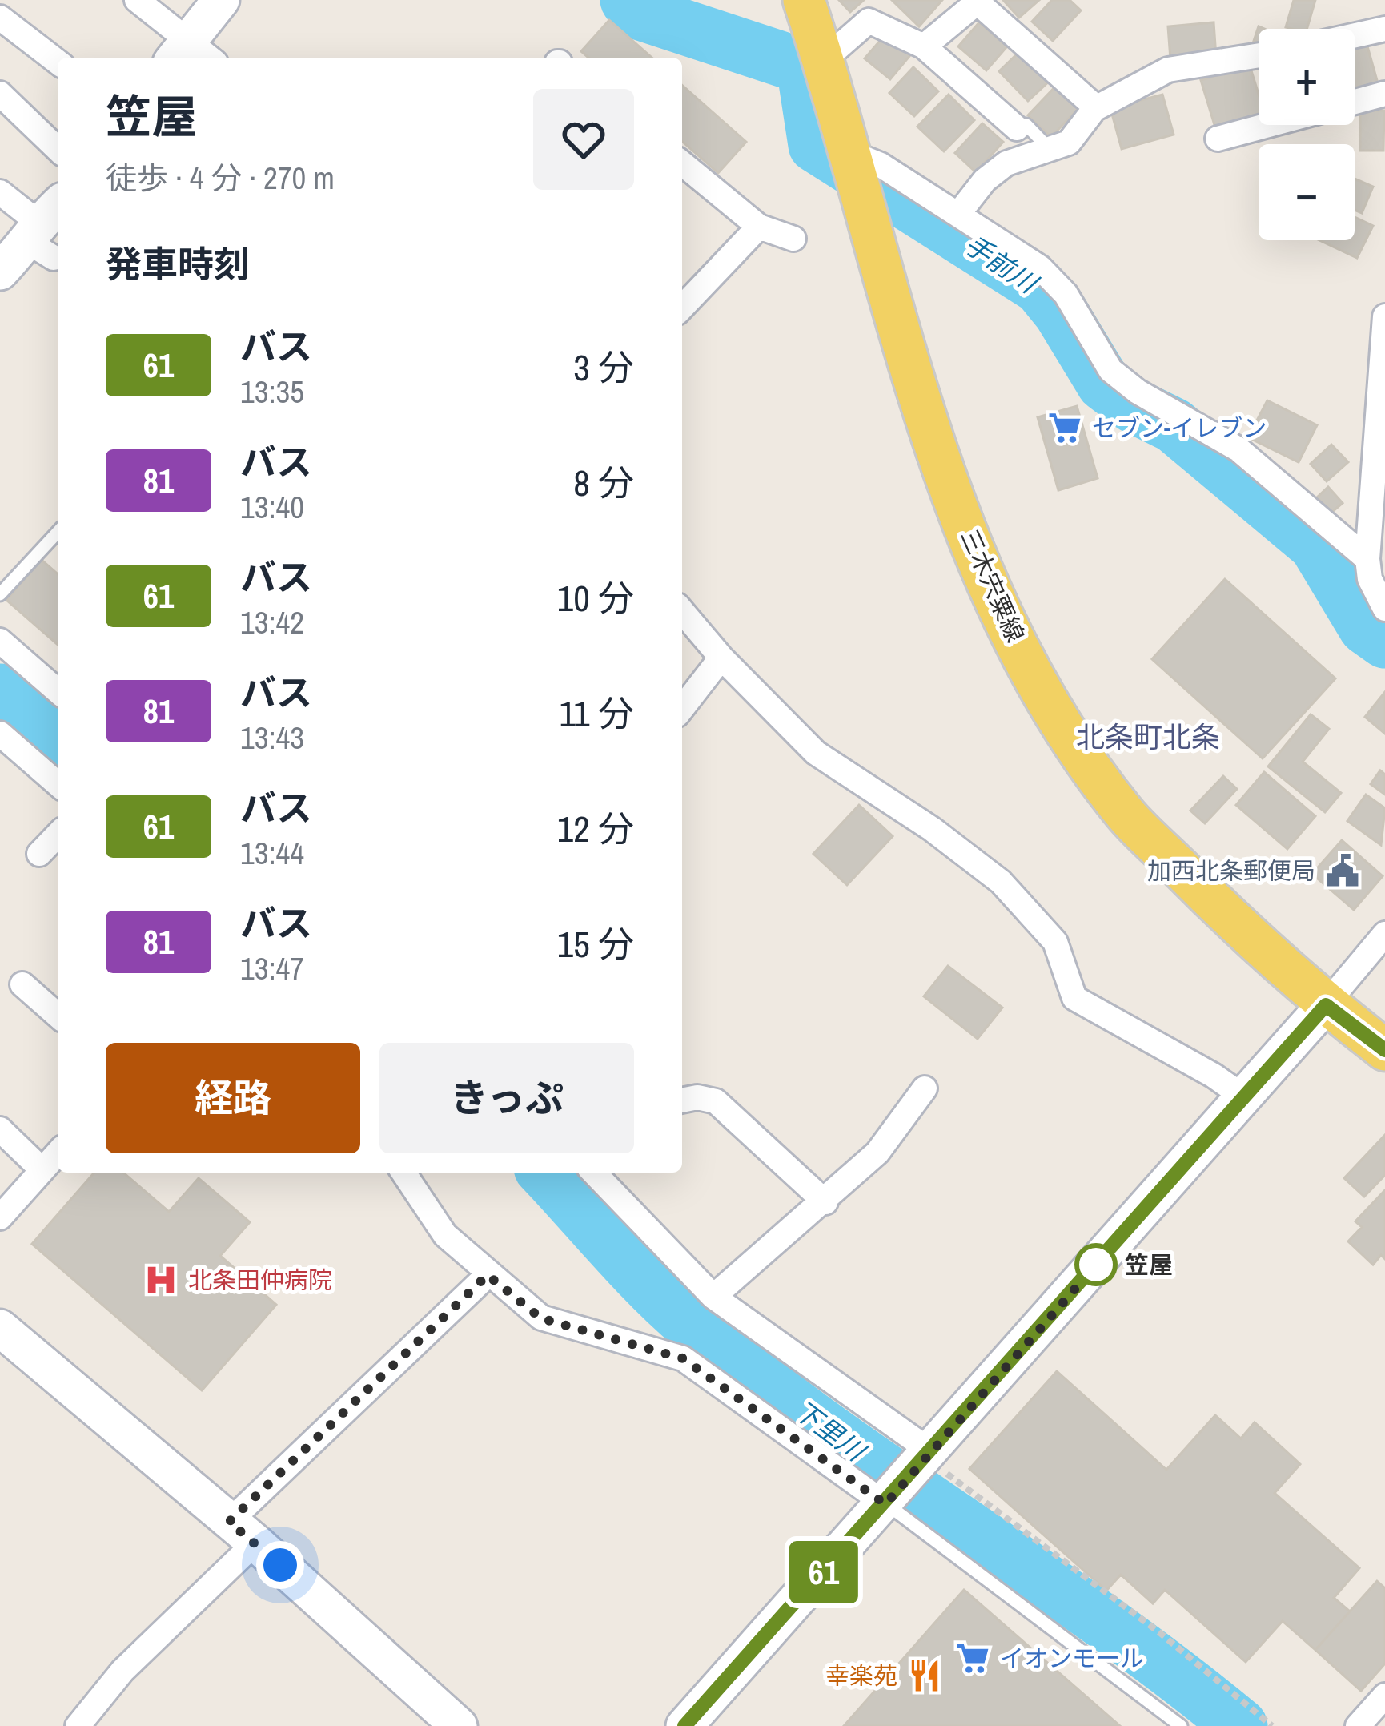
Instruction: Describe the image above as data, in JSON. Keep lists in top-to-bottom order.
{
  "streets": {
    "main road": ["三木宍粟線"]
  },
  "districts": ["北条町北条"],
  "water": ["手前川", "下里川"],
  "places": {
    "supermarket": ["セブン-イレブン", "イオンモール"],
    "public building": ["加西北条郵便局"],
    "other": ["笠屋"],
    "hospital": ["北条田仲病院"],
    "restaurant": ["幸楽苑"]
  },
  "lines": ["bus line 61"],
  "page": {
    "on_map": "61",
    "map_buttons": ["+", "−"],
    "heading": [
      ["笠屋", "徒歩 · 4 分 · 270 m"],
      "発車時刻"
    ],
    "list": [
      {
        "mark": "61",
        "name": "バス",
        "note": "13:35",
        "value": "3 分"
      },
      {
        "mark": "81",
        "name": "バス",
        "note": "13:40",
        "value": "8 分"
      },
      {
        "mark": "61",
        "name": "バス",
        "note": "13:42",
        "value": "10 分"
      },
      {
        "mark": "81",
        "name": "バス",
        "note": "13:43",
        "value": "11 分"
      },
      {
        "mark": "61",
        "name": "バス",
        "note": "13:44",
        "value": "12 分"
      },
      {
        "mark": "81",
        "name": "バス",
        "note": "13:47",
        "value": "15 分"
      }
    ],
    "buttons": ["経路", "きっぷ"]
  }
}
